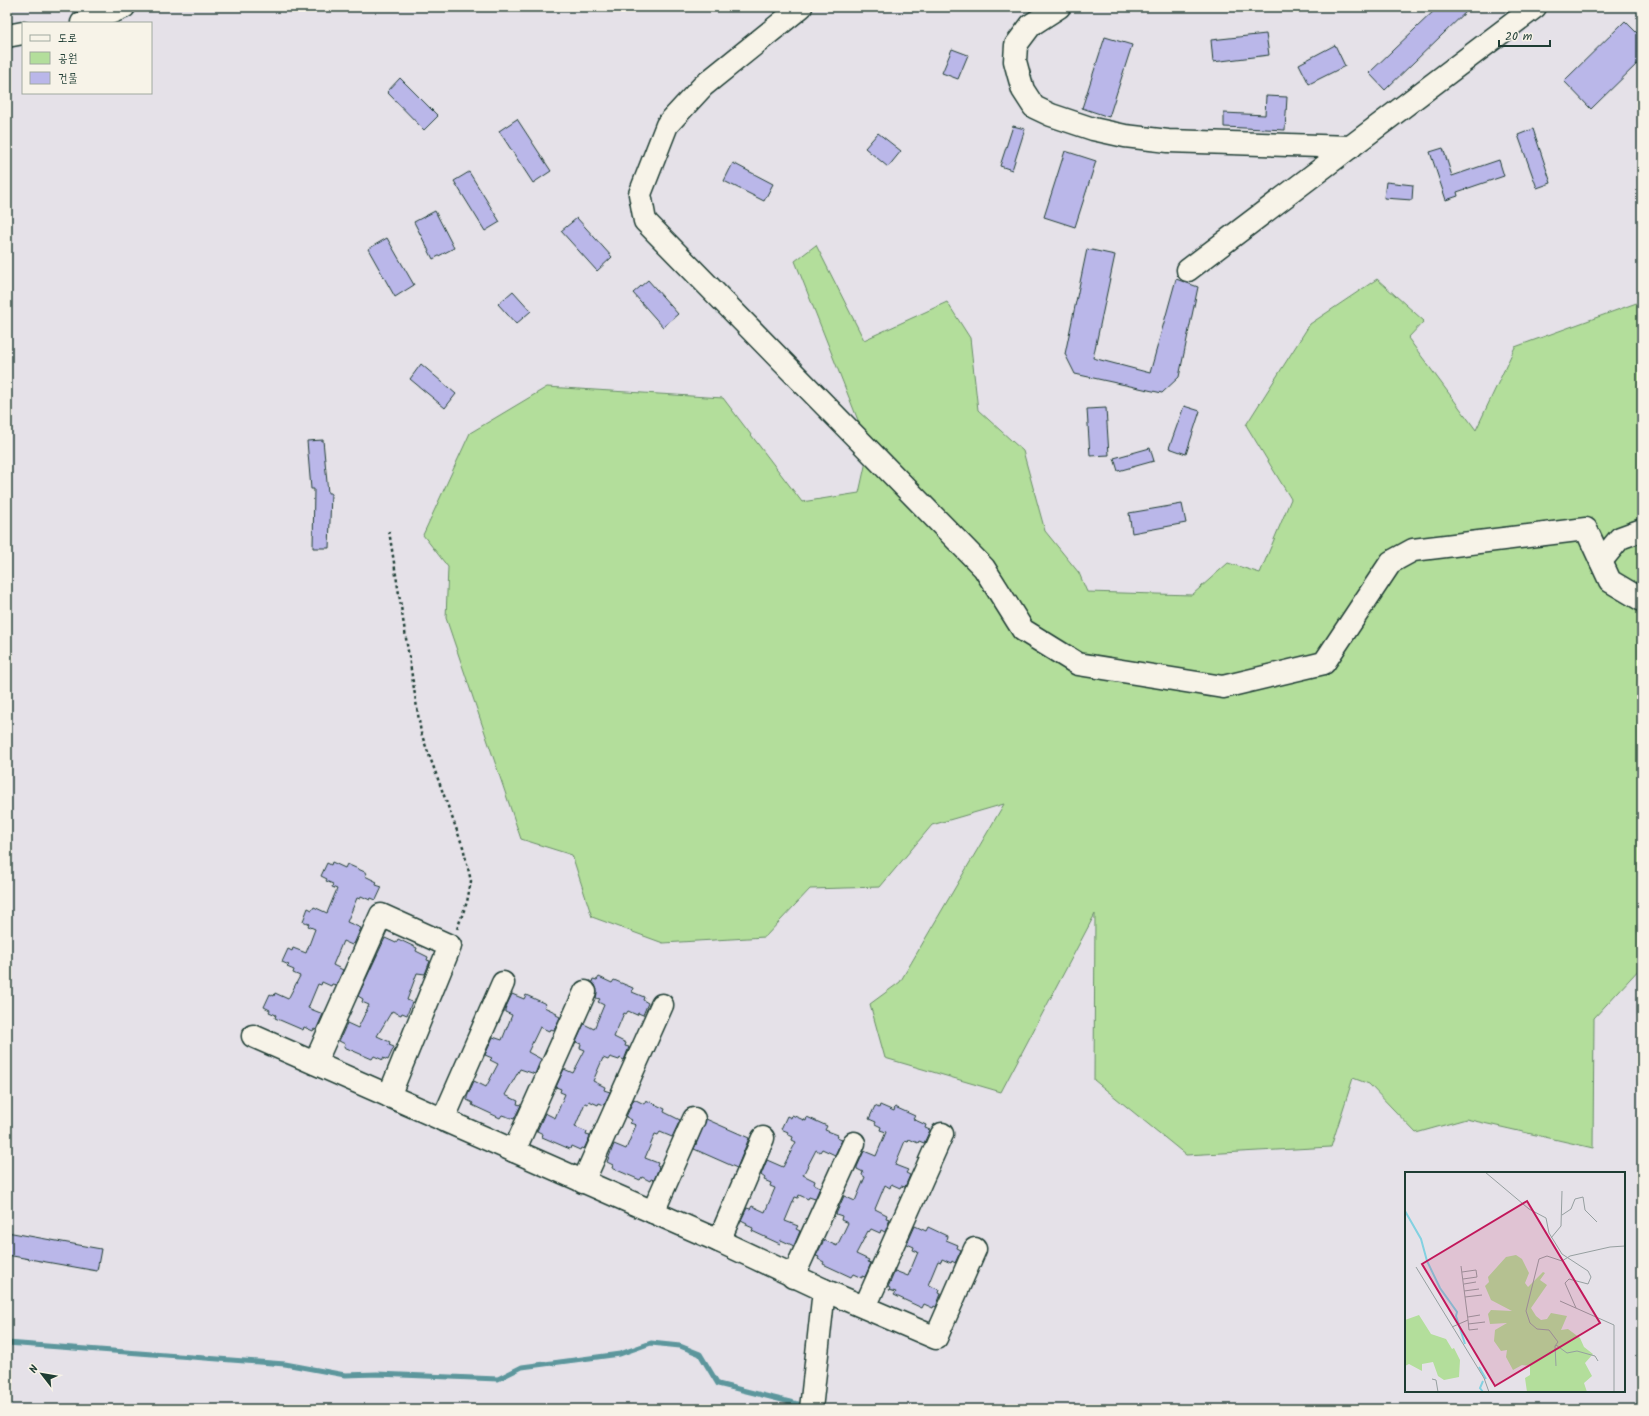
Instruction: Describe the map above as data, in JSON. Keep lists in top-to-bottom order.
{
  "legend": ["도로", "공원", "건물"],
  "scale_bar": "20 m",
  "north": "top left"
}
